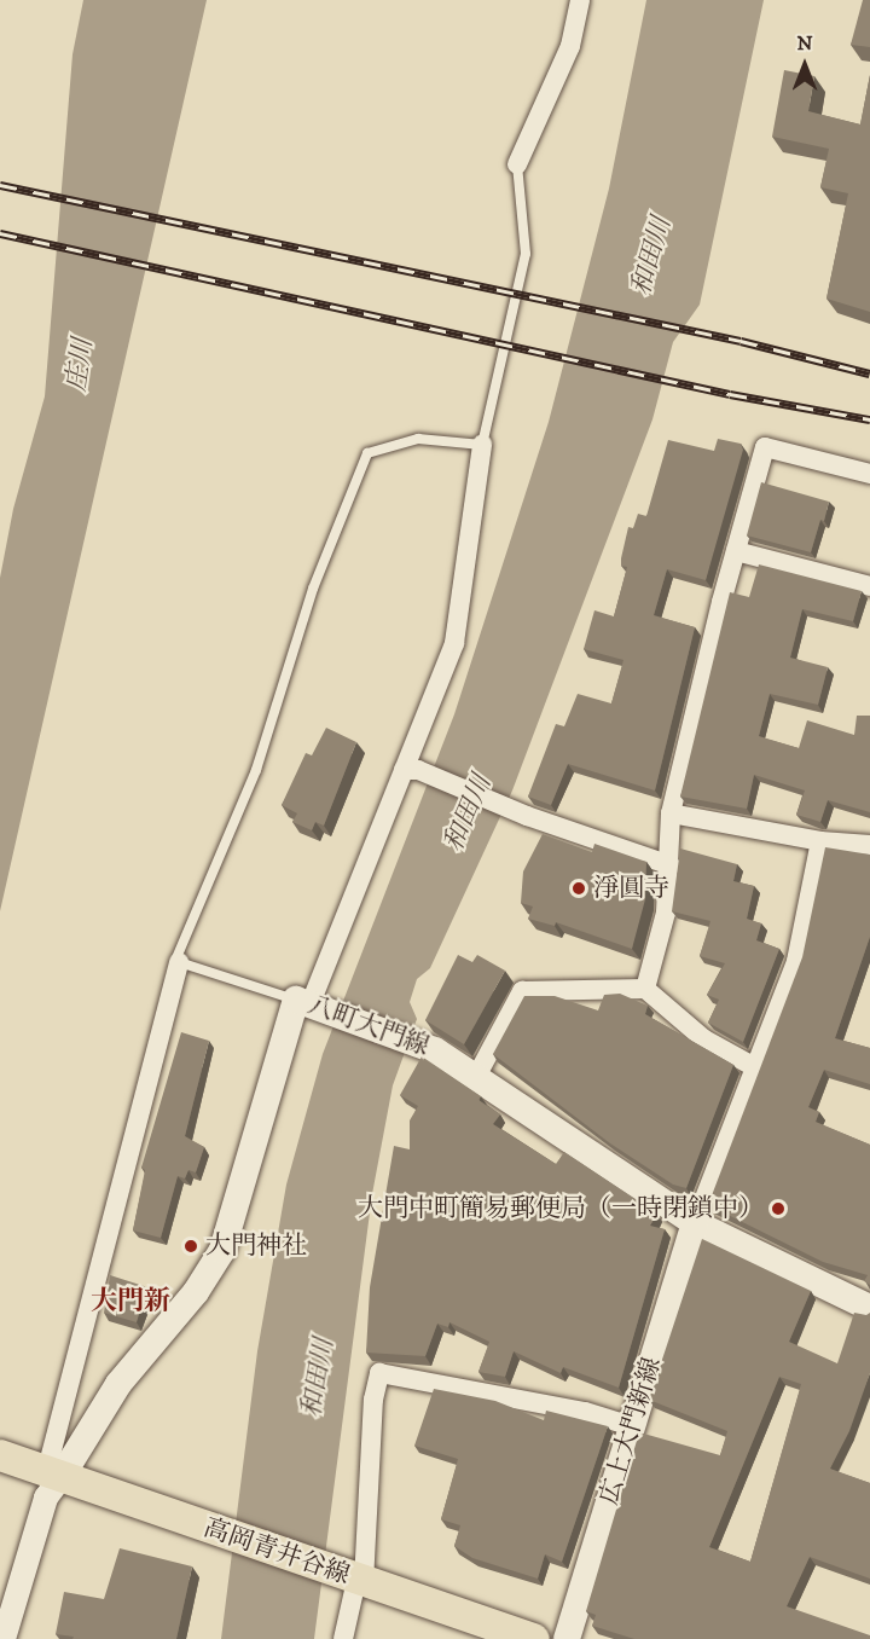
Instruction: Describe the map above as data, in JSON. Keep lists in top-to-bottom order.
{
  "streets": {
    "main road": ["八町大門線", "広上大門新線", "高岡青井谷線"]
  },
  "crossings": [
    ["八町大門線", "広上大門新線"],
    ["八町大門線", "高岡青井谷線"]
  ],
  "districts": ["大門新"],
  "water": ["和田川", "庄川"],
  "places": ["淨圓寺", "大門中町簡易郵便局（一時閉鎖中）", "大門神社"],
  "north": "top"
}
